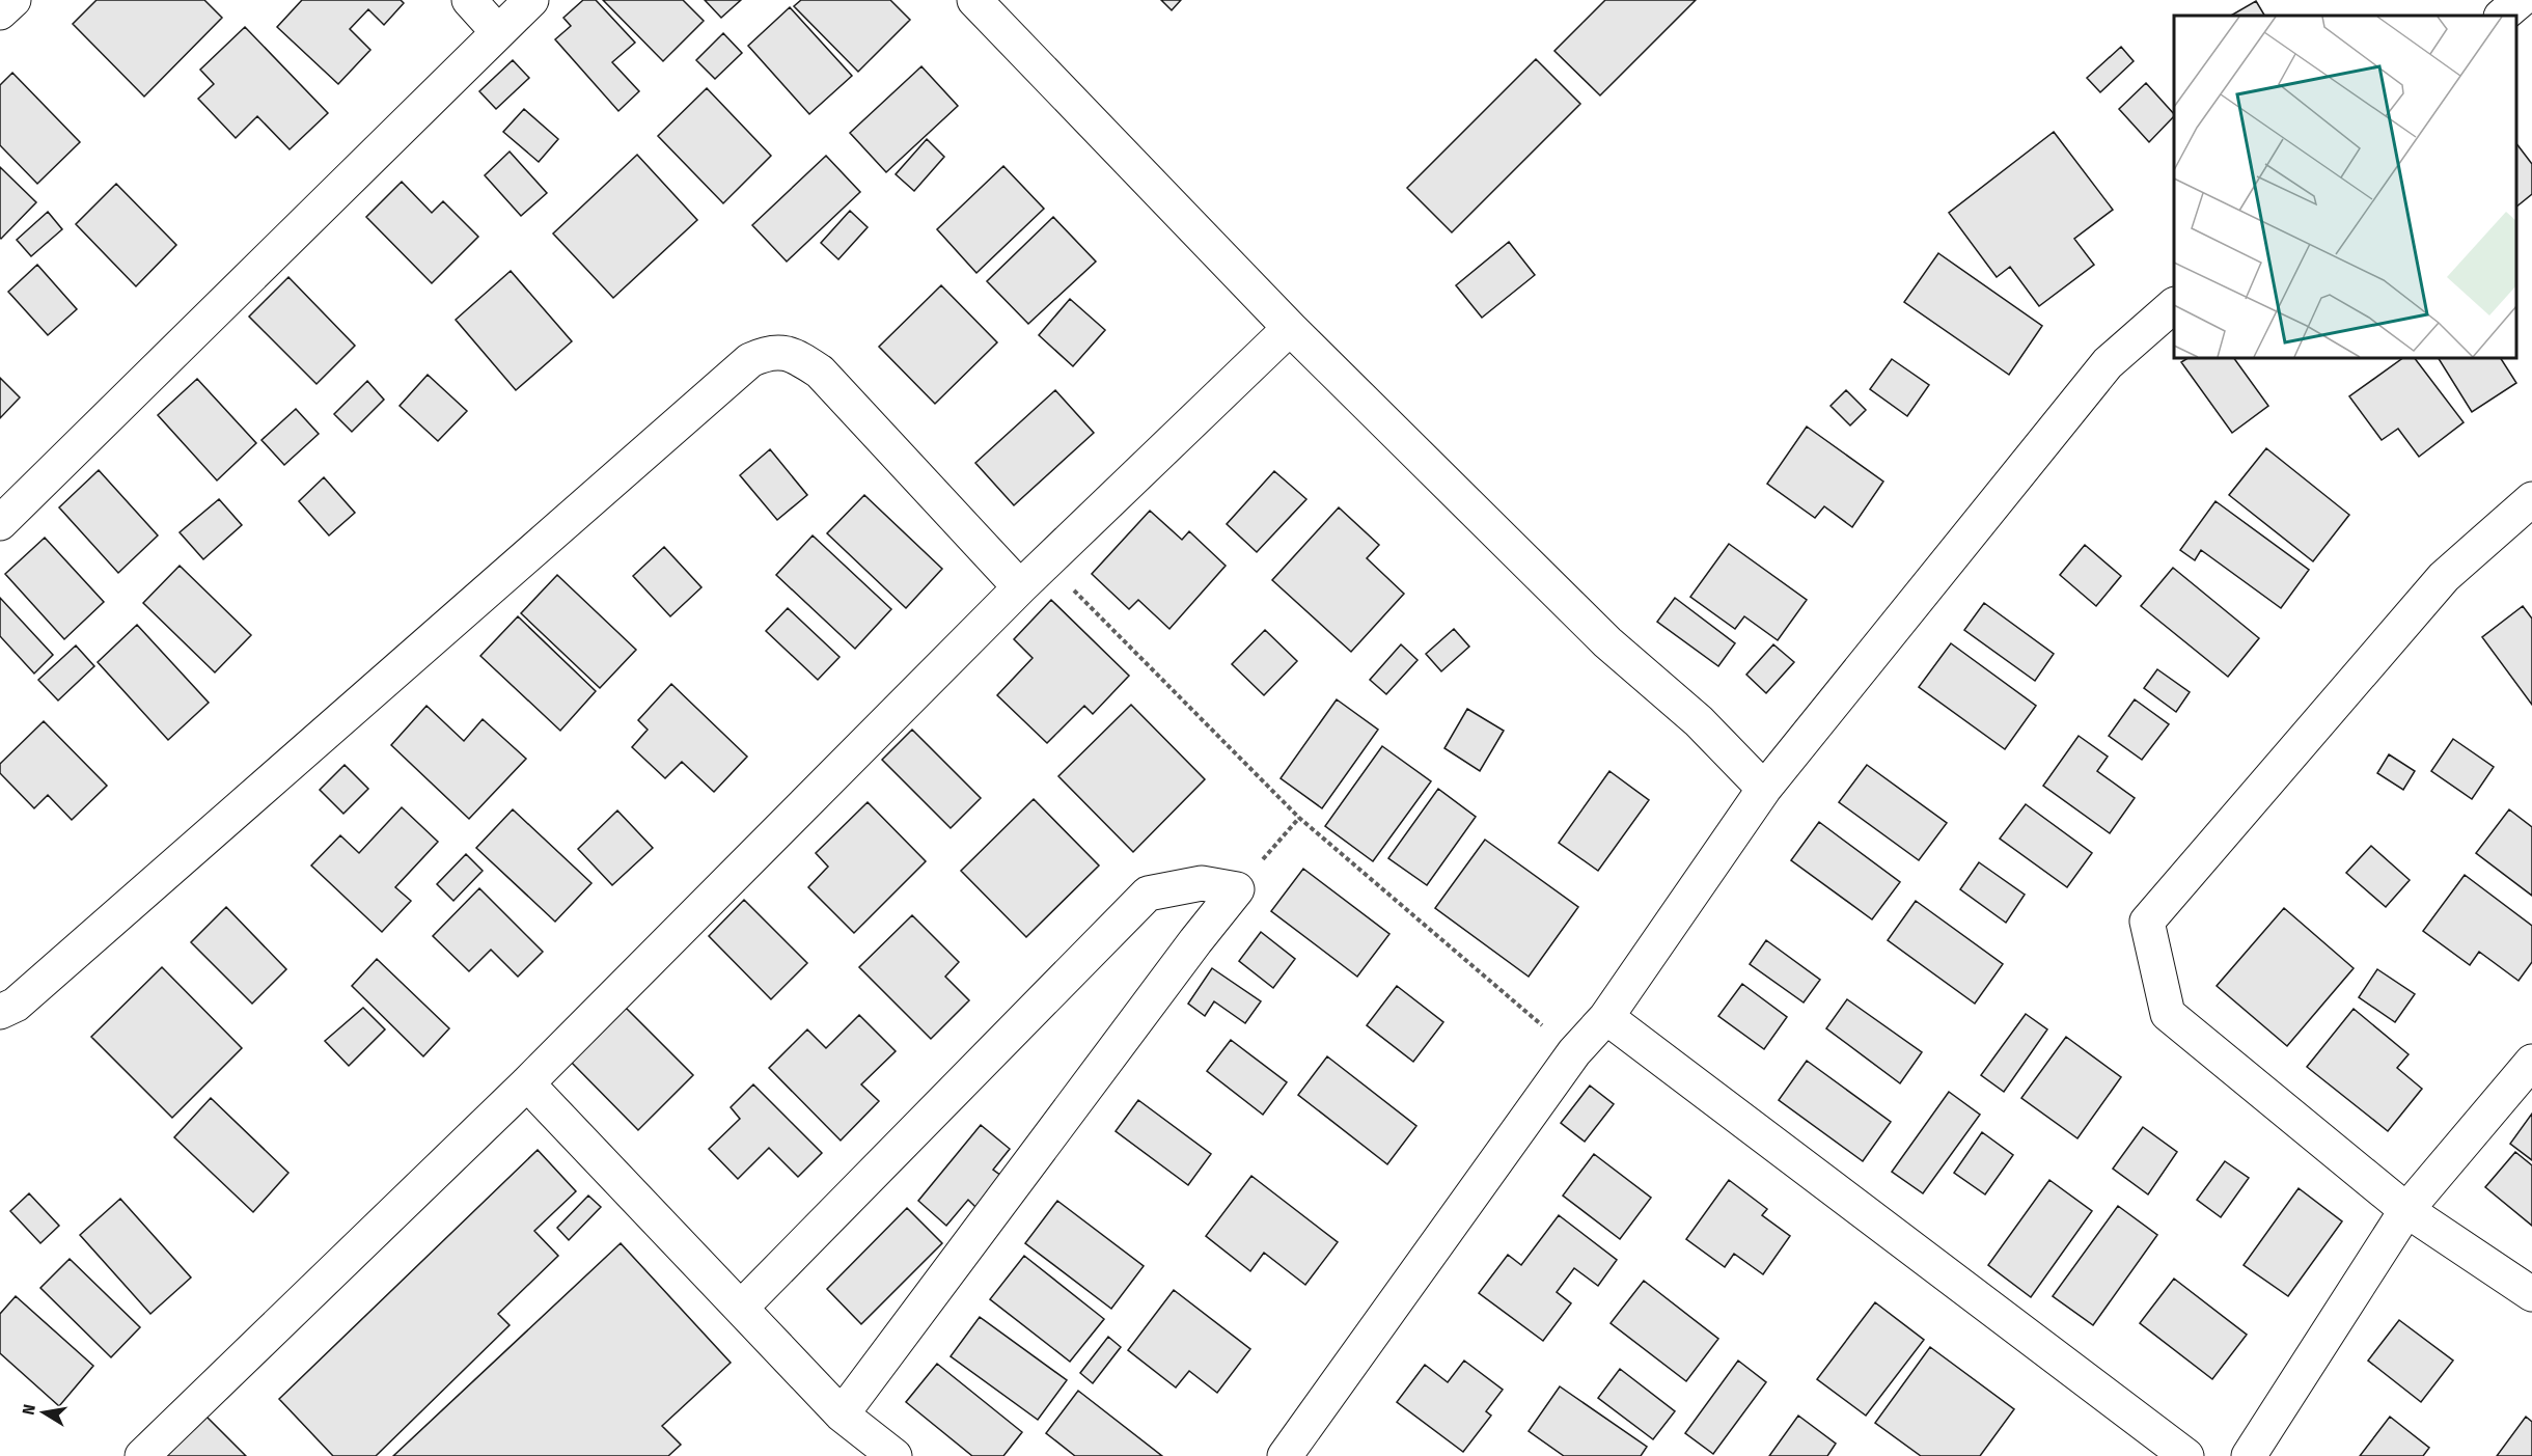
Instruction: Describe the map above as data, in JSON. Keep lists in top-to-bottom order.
{
  "north": "left"
}
